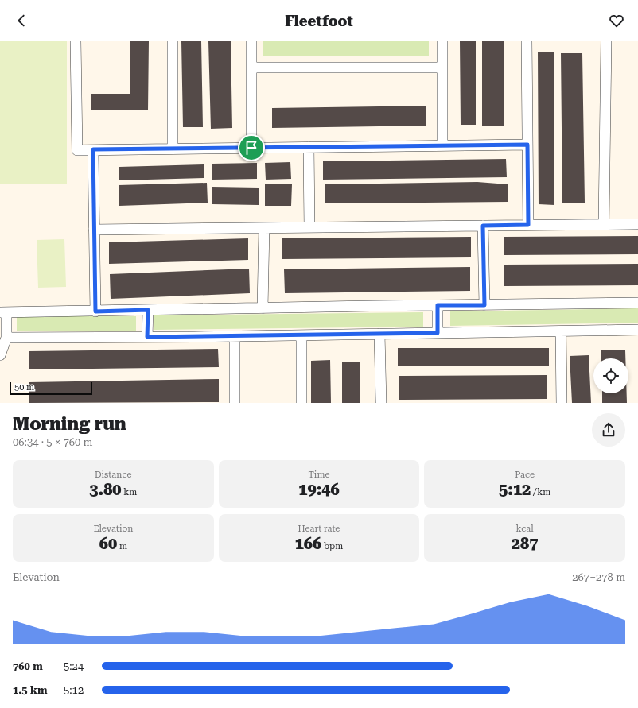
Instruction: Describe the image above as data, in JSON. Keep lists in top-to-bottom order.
{
  "scale_bar": "50 m",
  "page": {
    "header": "Fleetfoot",
    "scale": "50 m",
    "heading": ["Morning run", "06:34 · 5 × 760 m"],
    "stats": [
      ["Distance", "3.80 km"],
      ["Time", "19:46"],
      ["Pace", "5:12 /km"],
      ["Elevation", "60 m"],
      ["Heart rate", "166 bpm"],
      ["kcal", "287"]
    ],
    "chart": ["Elevation", "267–278 m"],
    "list": [
      {
        "name": "760 m",
        "note": "5:24"
      },
      {
        "name": "1.5 km",
        "note": "5:12"
      }
    ]
  }
}
